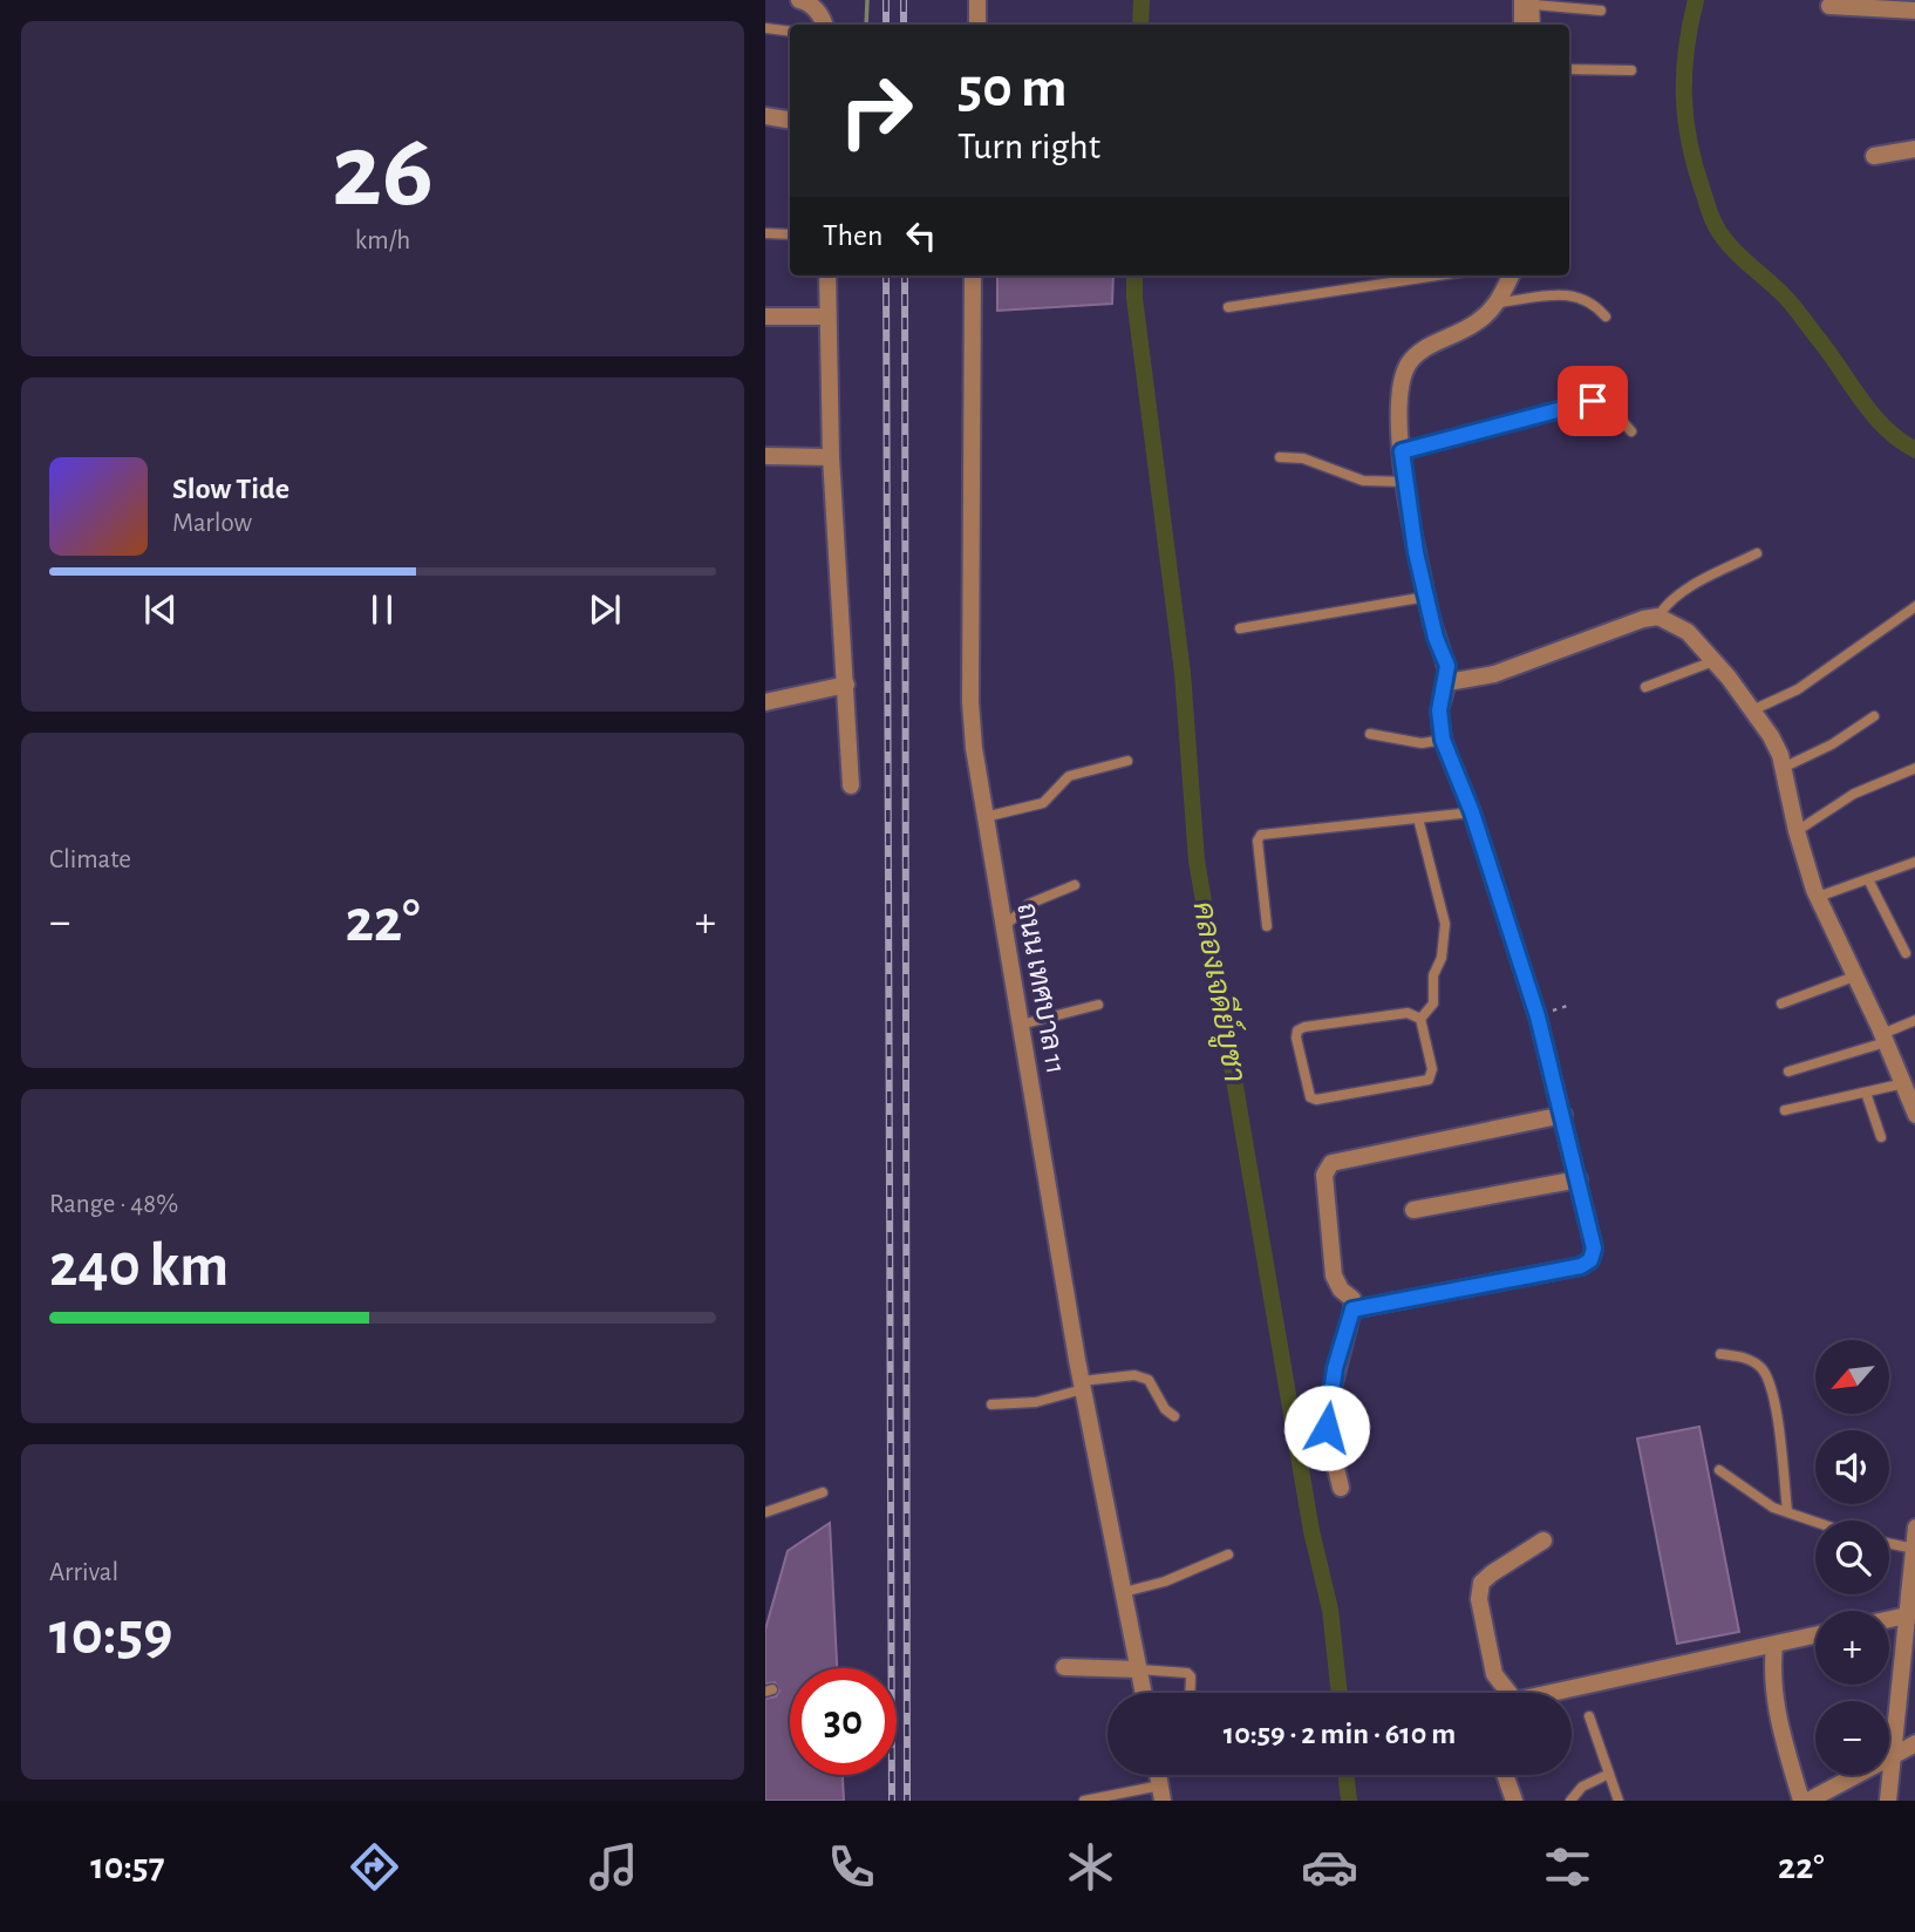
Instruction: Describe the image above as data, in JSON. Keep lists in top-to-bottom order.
{
  "streets": {
    "street": ["ถนน เทศบาล 11"]
  },
  "water": ["คลองเจดีย์บูชา"],
  "north": "bottom left",
  "page": {
    "tile": [
      ["26", "km/h"],
      "Climate",
      ["Range · 48%", "240 km"],
      ["Arrival", "10:59"]
    ],
    "turn": ["50 m", "Turn right"],
    "then": "Then",
    "song": ["Slow Tide", "Marlow"],
    "heat": ["−", "22°", "+"],
    "map_buttons": ["+", "−"],
    "limit": "30",
    "trip": "10:59 · 2 min · 610 m",
    "tabs": ["10:57", "22°"]
  }
}
